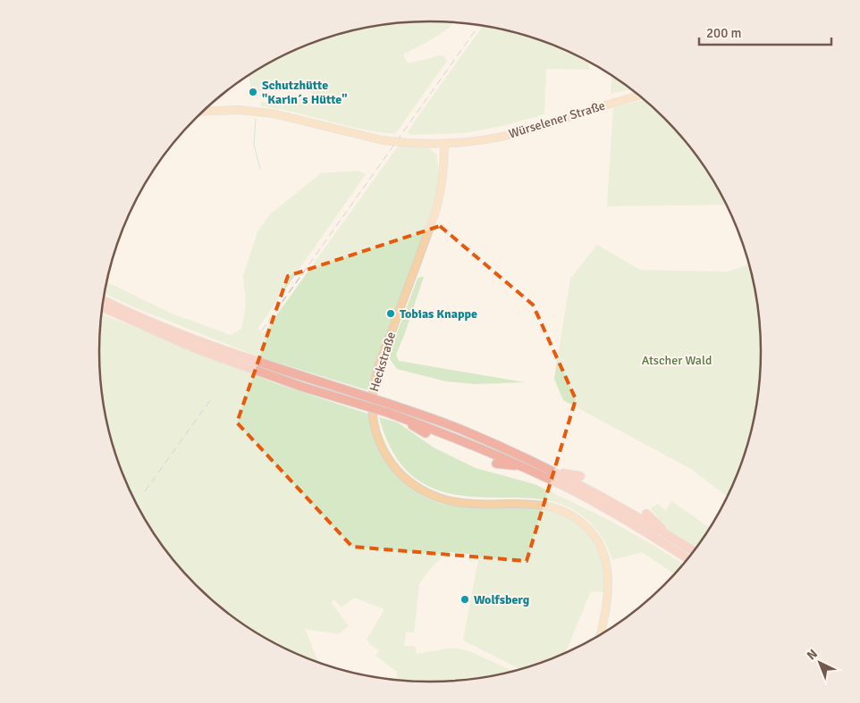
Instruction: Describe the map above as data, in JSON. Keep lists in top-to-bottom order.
{
  "streets": {
    "main road": ["Würselener Straße", "Heckstraße"]
  },
  "crossings": [
    ["Würselener Straße", "Heckstraße"]
  ],
  "parks": ["Atscher Wald"],
  "places": ["Schutzhütte \"Karin´s Hütte\"", "Tobias Knappe", "Wolfsberg"],
  "scale_bar": "200 m",
  "north": "top left"
}
